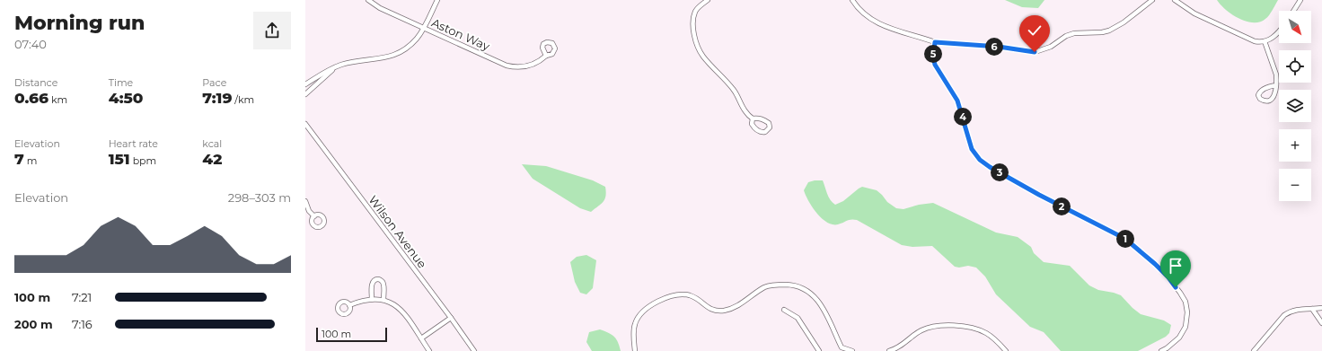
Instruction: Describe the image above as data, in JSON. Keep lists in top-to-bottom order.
{
  "streets": {
    "street": ["Aston Way", "Wilson Avenue"]
  },
  "scale_bar": "100 m",
  "north": "bottom right",
  "page": {
    "heading": ["Morning run", "07:40"],
    "map_buttons": ["+", "−"],
    "pins": [
      "6",
      "5",
      "4",
      "3",
      "2",
      "1"
    ],
    "stats": [
      ["Distance", "0.66 km"],
      ["Time", "4:50"],
      ["Pace", "7:19 /km"],
      ["Elevation", "7 m"],
      ["Heart rate", "151 bpm"],
      ["kcal", "42"]
    ],
    "chart": ["Elevation", "298–303 m"],
    "list": [
      {
        "name": "100 m",
        "note": "7:21"
      },
      {
        "name": "200 m",
        "note": "7:16"
      }
    ],
    "scale": "100 m"
  }
}
